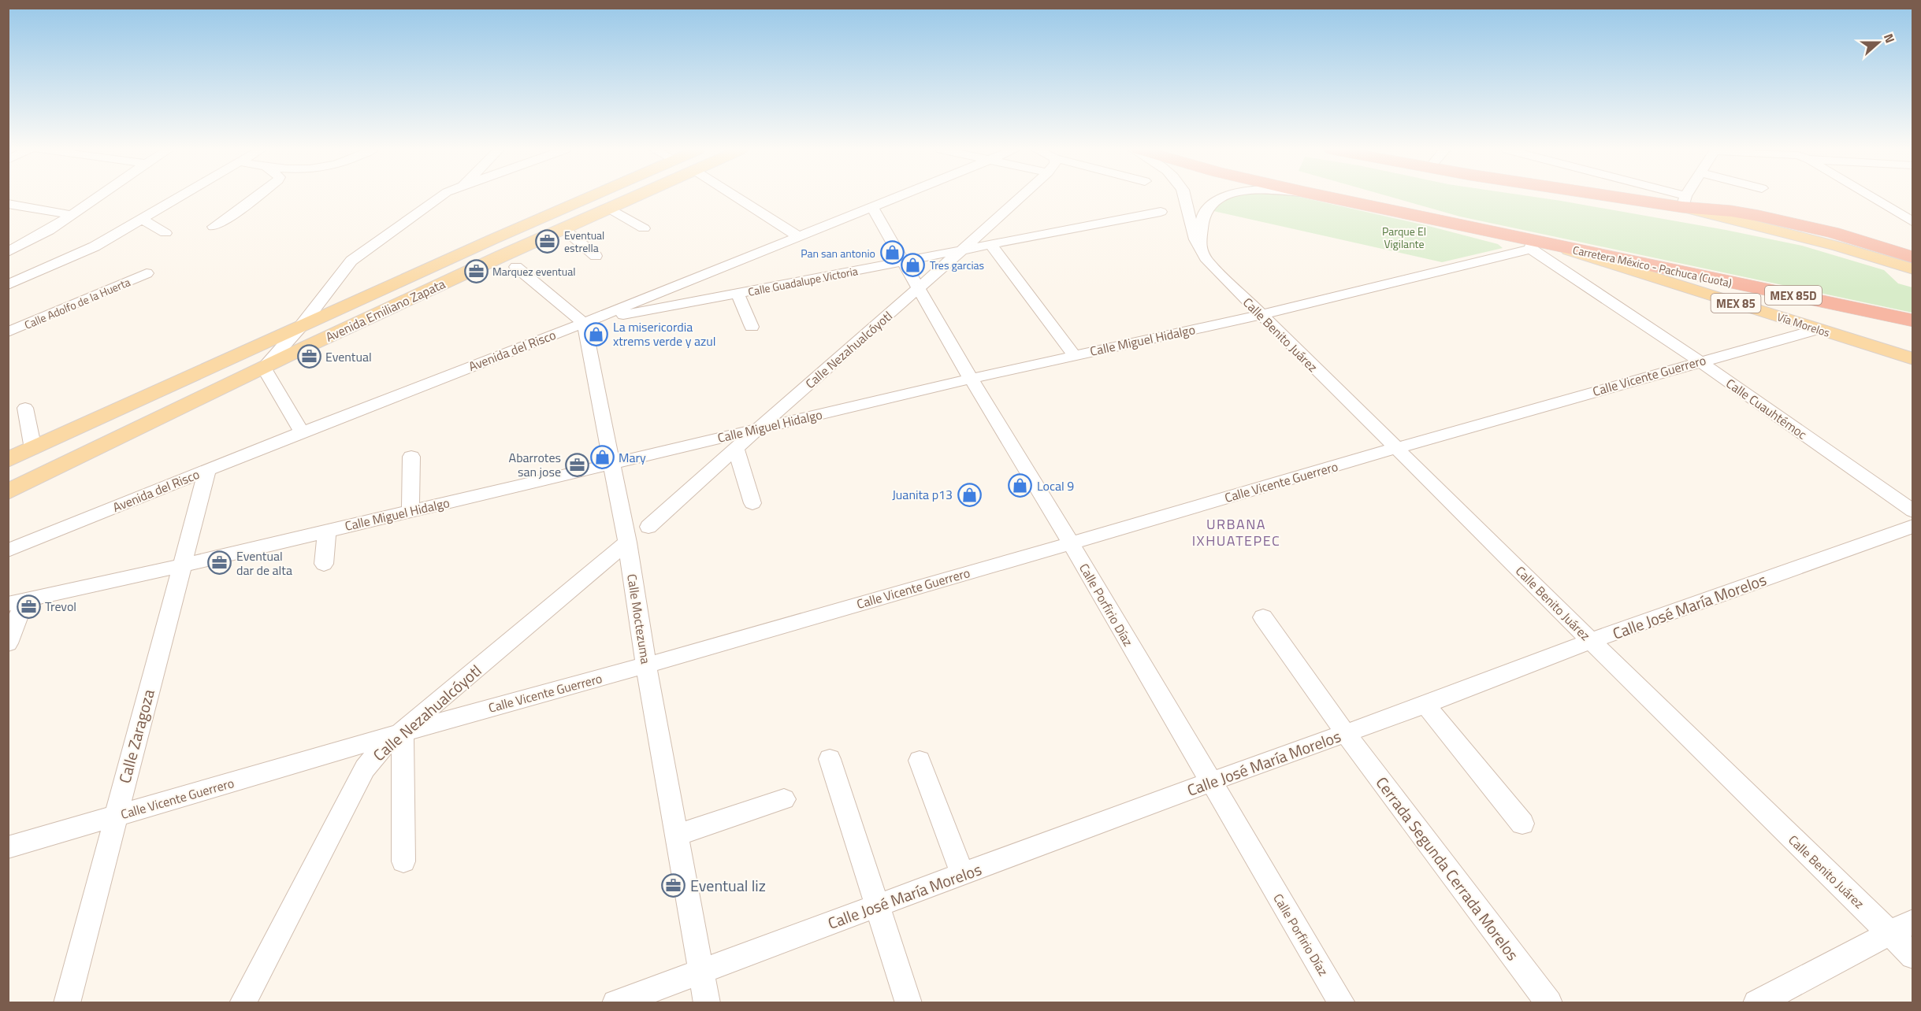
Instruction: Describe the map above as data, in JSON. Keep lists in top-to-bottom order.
{
  "streets": {
    "highway": ["Carretera México - Pachuca (Cuota)", "MEX 85D", "MEX 85"],
    "main road": ["Avenida Emiliano Zapata", "Vía Morelos"],
    "street": [
      "Calle Guadalupe Victoria",
      "Calle Adolfo de la Huerta",
      "Calle Benito Juárez",
      "Calle Miguel Hidalgo",
      "Calle Nezahualcóyotl",
      "Avenida del Risco",
      "Calle Vicente Guerrero",
      "Calle Cuauhtémoc",
      "Calle Porfirio Díaz",
      "Calle José María Morelos",
      "Calle Moctezuma",
      "Calle Zaragoza",
      "Cerrada Segunda Cerrada Morelos"
    ]
  },
  "crossings": [
    ["Carretera México - Pachuca (Cuota)", "MEX 85"],
    ["Carretera México - Pachuca (Cuota)", "Vía Morelos"],
    ["Calle Guadalupe Victoria", "Calle Nezahualcóyotl"],
    ["Calle Guadalupe Victoria", "Avenida del Risco"],
    ["Calle Guadalupe Victoria", "Calle Porfirio Díaz"],
    ["Calle Guadalupe Victoria", "Calle Moctezuma"],
    ["MEX 85", "Vía Morelos"],
    ["MEX 85", "Calle Miguel Hidalgo"],
    ["MEX 85", "Calle Cuauhtémoc"],
    ["Vía Morelos", "Calle Vicente Guerrero"],
    ["Calle Benito Juárez", "Calle Miguel Hidalgo"],
    ["Calle Benito Juárez", "Calle Vicente Guerrero"],
    ["Calle Benito Juárez", "Calle José María Morelos"],
    ["Calle Miguel Hidalgo", "Calle Nezahualcóyotl"],
    ["Calle Miguel Hidalgo", "Calle Cuauhtémoc"],
    ["Calle Miguel Hidalgo", "Calle Porfirio Díaz"],
    ["Calle Miguel Hidalgo", "Calle Moctezuma"],
    ["Calle Miguel Hidalgo", "Calle Zaragoza"],
    ["Calle Nezahualcóyotl", "Calle Vicente Guerrero"],
    ["Calle Nezahualcóyotl", "Calle Porfirio Díaz"],
    ["Calle Nezahualcóyotl", "Calle Moctezuma"],
    ["Avenida del Risco", "Calle Porfirio Díaz"],
    ["Avenida del Risco", "Calle Moctezuma"],
    ["Avenida del Risco", "Calle Zaragoza"],
    ["Calle Vicente Guerrero", "Calle Cuauhtémoc"],
    ["Calle Vicente Guerrero", "Calle Porfirio Díaz"],
    ["Calle Vicente Guerrero", "Calle Moctezuma"],
    ["Calle Vicente Guerrero", "Calle Zaragoza"],
    ["Calle Porfirio Díaz", "Calle José María Morelos"],
    ["Calle José María Morelos", "Calle Moctezuma"],
    ["Calle José María Morelos", "Cerrada Segunda Cerrada Morelos"]
  ],
  "districts": ["URBANA IXHUATEPEC"],
  "parks": ["Parque El Vigilante"],
  "places": {
    "office": [
      "Eventual estrella",
      "Marquez eventual",
      "Eventual",
      "Abarrotes san jose",
      "Eventual dar de alta",
      "Trevol",
      "Eventual liz"
    ],
    "shop": [
      "Pan san antonio",
      "Tres garcias",
      "La misericordia xtrems verde y azul",
      "Mary",
      "Local 9",
      "Juanita p13"
    ]
  },
  "north": "right"
}
